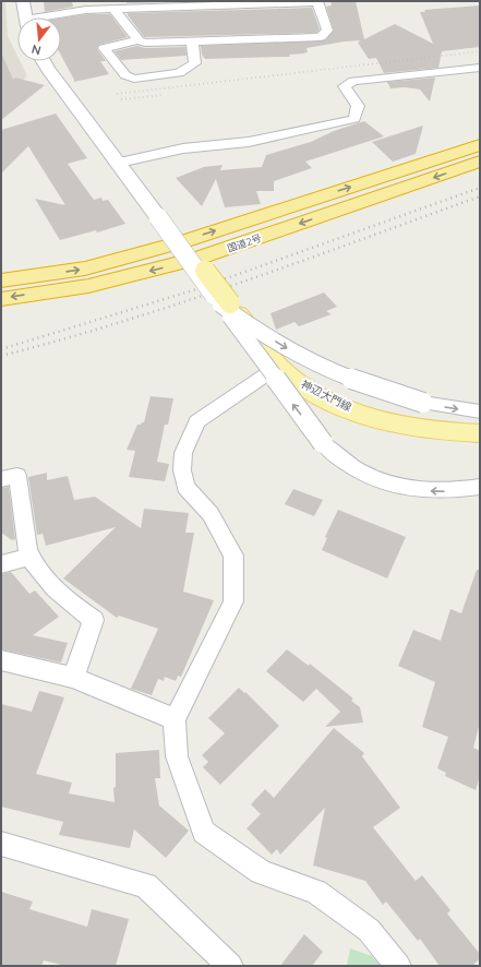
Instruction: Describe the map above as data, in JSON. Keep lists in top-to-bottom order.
{
  "streets": {
    "highway": ["国道2号"],
    "main road": ["神辺大門線"]
  },
  "crossings": [
    ["国道2号", "神辺大門線"]
  ],
  "north": "bottom"
}
